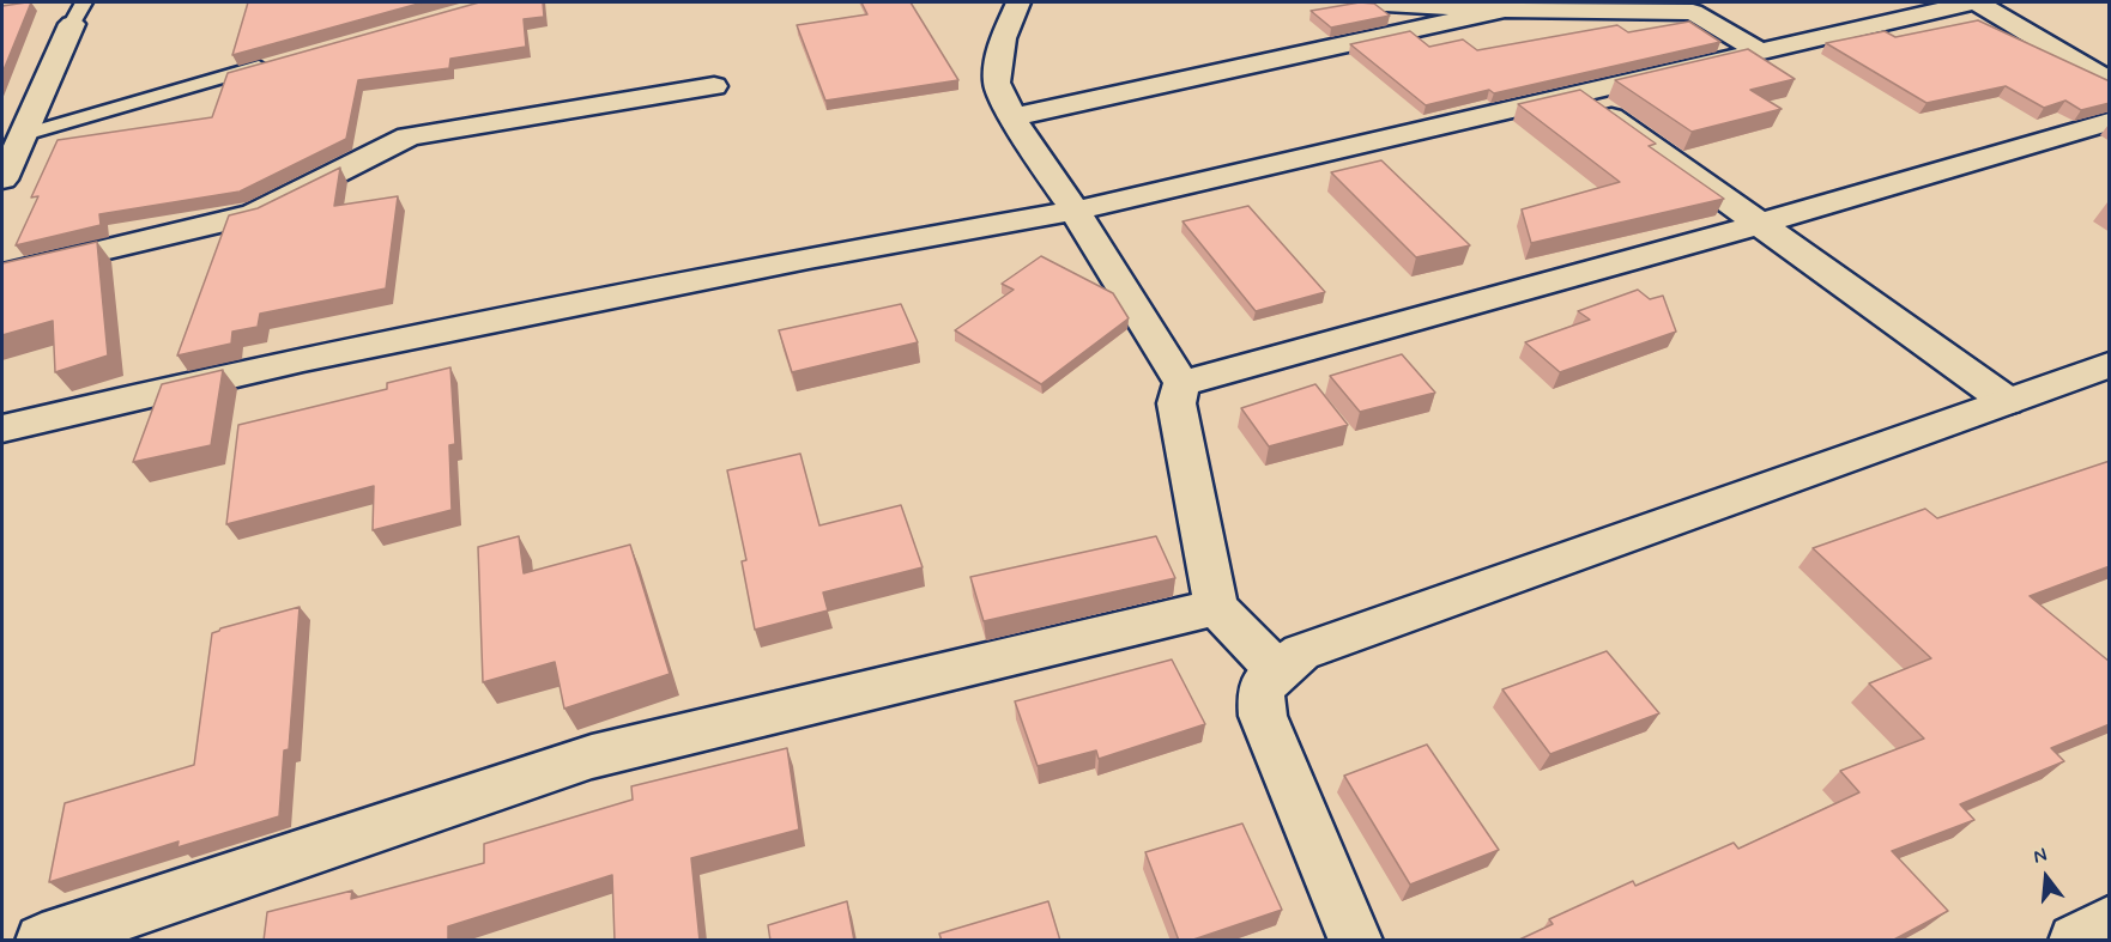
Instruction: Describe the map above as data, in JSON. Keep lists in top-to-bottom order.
{
  "north": "top"
}
